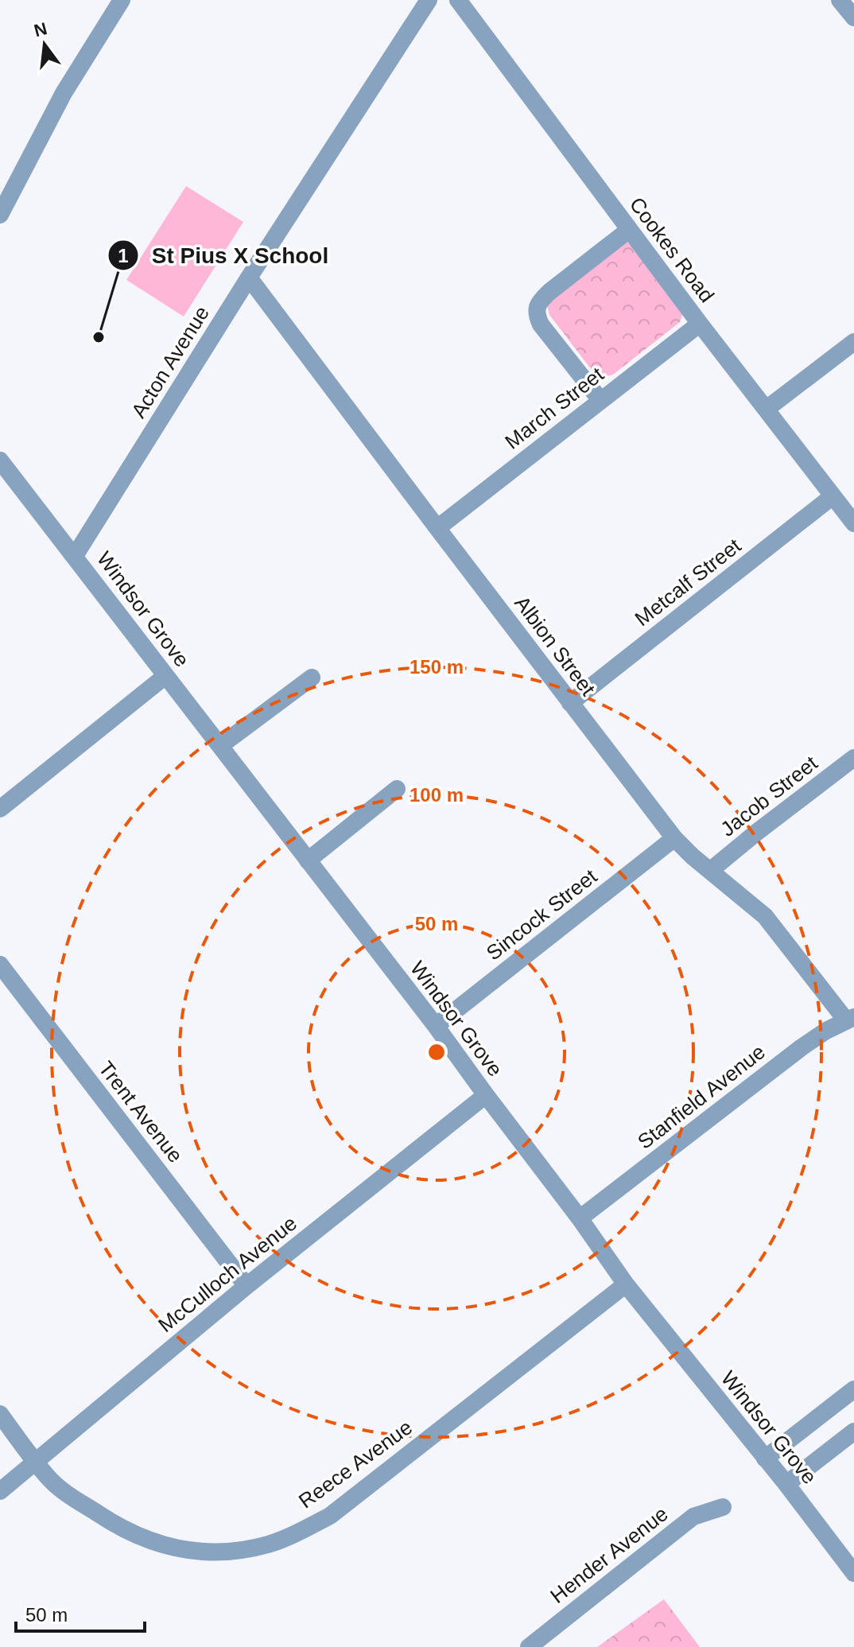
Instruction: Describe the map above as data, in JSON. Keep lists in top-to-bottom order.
{
  "streets": {
    "street": [
      "Cookes Road",
      "Acton Avenue",
      "March Street",
      "Metcalf Street",
      "Windsor Grove",
      "Albion Street",
      "Jacob Street",
      "Sincock Street",
      "Stanfield Avenue",
      "Trent Avenue",
      "McCulloch Avenue",
      "Reece Avenue",
      "Hender Avenue"
    ]
  },
  "crossings": [
    ["Cookes Road", "March Street"],
    ["Cookes Road", "Metcalf Street"],
    ["Acton Avenue", "Windsor Grove"],
    ["Acton Avenue", "Albion Street"],
    ["March Street", "Albion Street"],
    ["Metcalf Street", "Albion Street"],
    ["Windsor Grove", "Sincock Street"],
    ["Windsor Grove", "Stanfield Avenue"],
    ["Windsor Grove", "McCulloch Avenue"],
    ["Windsor Grove", "Reece Avenue"],
    ["Albion Street", "Jacob Street"],
    ["Albion Street", "Sincock Street"],
    ["Albion Street", "Stanfield Avenue"],
    ["Trent Avenue", "McCulloch Avenue"],
    ["McCulloch Avenue", "Reece Avenue"]
  ],
  "places": ["St Pius X School"],
  "scale_bar": "50 m",
  "north": "top",
  "rings": ["150 m", "100 m", "50 m"]
}
